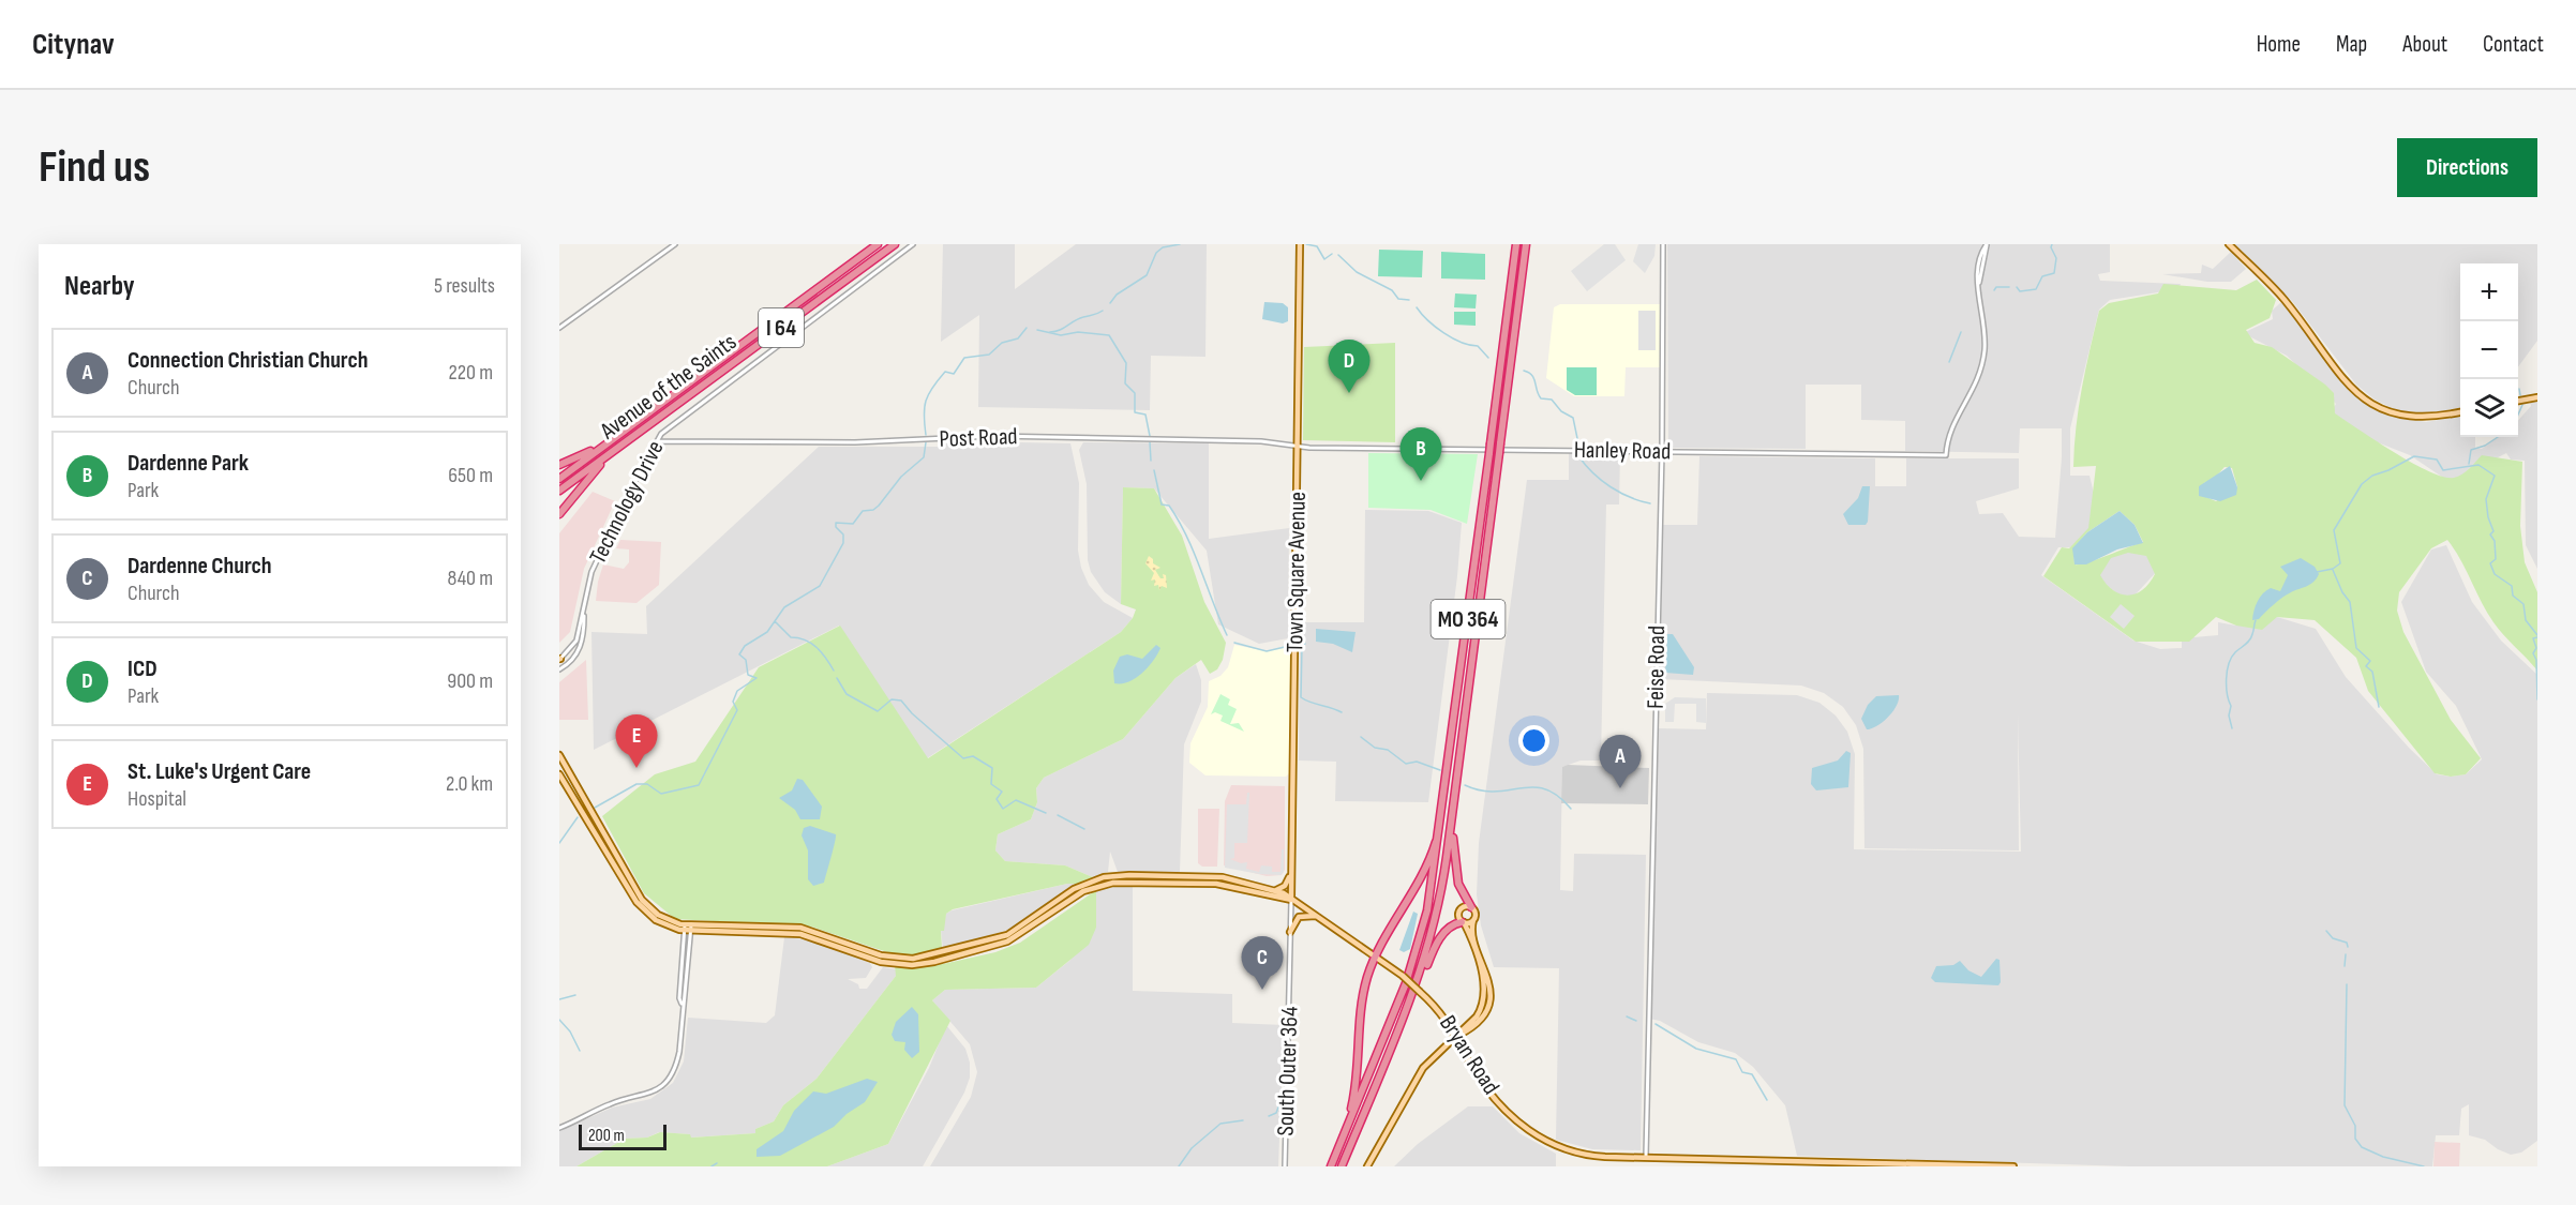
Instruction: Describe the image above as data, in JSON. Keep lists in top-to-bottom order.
{
  "streets": {
    "highway": ["I 64", "Avenue of the Saints", "MO 364"],
    "main road": ["Town Square Avenue", "Feise Road", "Bryan Road"],
    "street": [
      "Post Road",
      "Hanley Road",
      "Technology Drive",
      "South Outer 364"
    ]
  },
  "crossings": [
    ["Post Road", "Hanley Road"],
    ["Post Road", "Technology Drive"],
    ["Post Road", "Town Square Avenue"],
    ["Hanley Road", "Town Square Avenue"],
    ["Hanley Road", "Feise Road"],
    ["Town Square Avenue", "Bryan Road"],
    ["Town Square Avenue", "South Outer 364"],
    ["Feise Road", "Bryan Road"],
    ["Bryan Road", "South Outer 364"]
  ],
  "scale_bar": "200 m",
  "page": {
    "header": "Citynav",
    "nav": [
      "Home",
      "Map",
      "About",
      "Contact"
    ],
    "buttons": "Directions",
    "title": "Find us",
    "heading": ["Nearby", "5 results"],
    "map_buttons": ["+", "−"],
    "list": [
      {
        "mark": "A",
        "name": "Connection Christian Church",
        "note": "Church",
        "value": "220 m"
      },
      {
        "mark": "B",
        "name": "Dardenne Park",
        "note": "Park",
        "value": "650 m"
      },
      {
        "mark": "C",
        "name": "Dardenne Church",
        "note": "Church",
        "value": "840 m"
      },
      {
        "mark": "D",
        "name": "ICD",
        "note": "Park",
        "value": "900 m"
      },
      {
        "mark": "E",
        "name": "St. Luke's Urgent Care",
        "note": "Hospital",
        "value": "2.0 km"
      }
    ],
    "pins": [
      "D",
      "B",
      "E",
      "A",
      "C"
    ],
    "scale": "200 m"
  }
}
